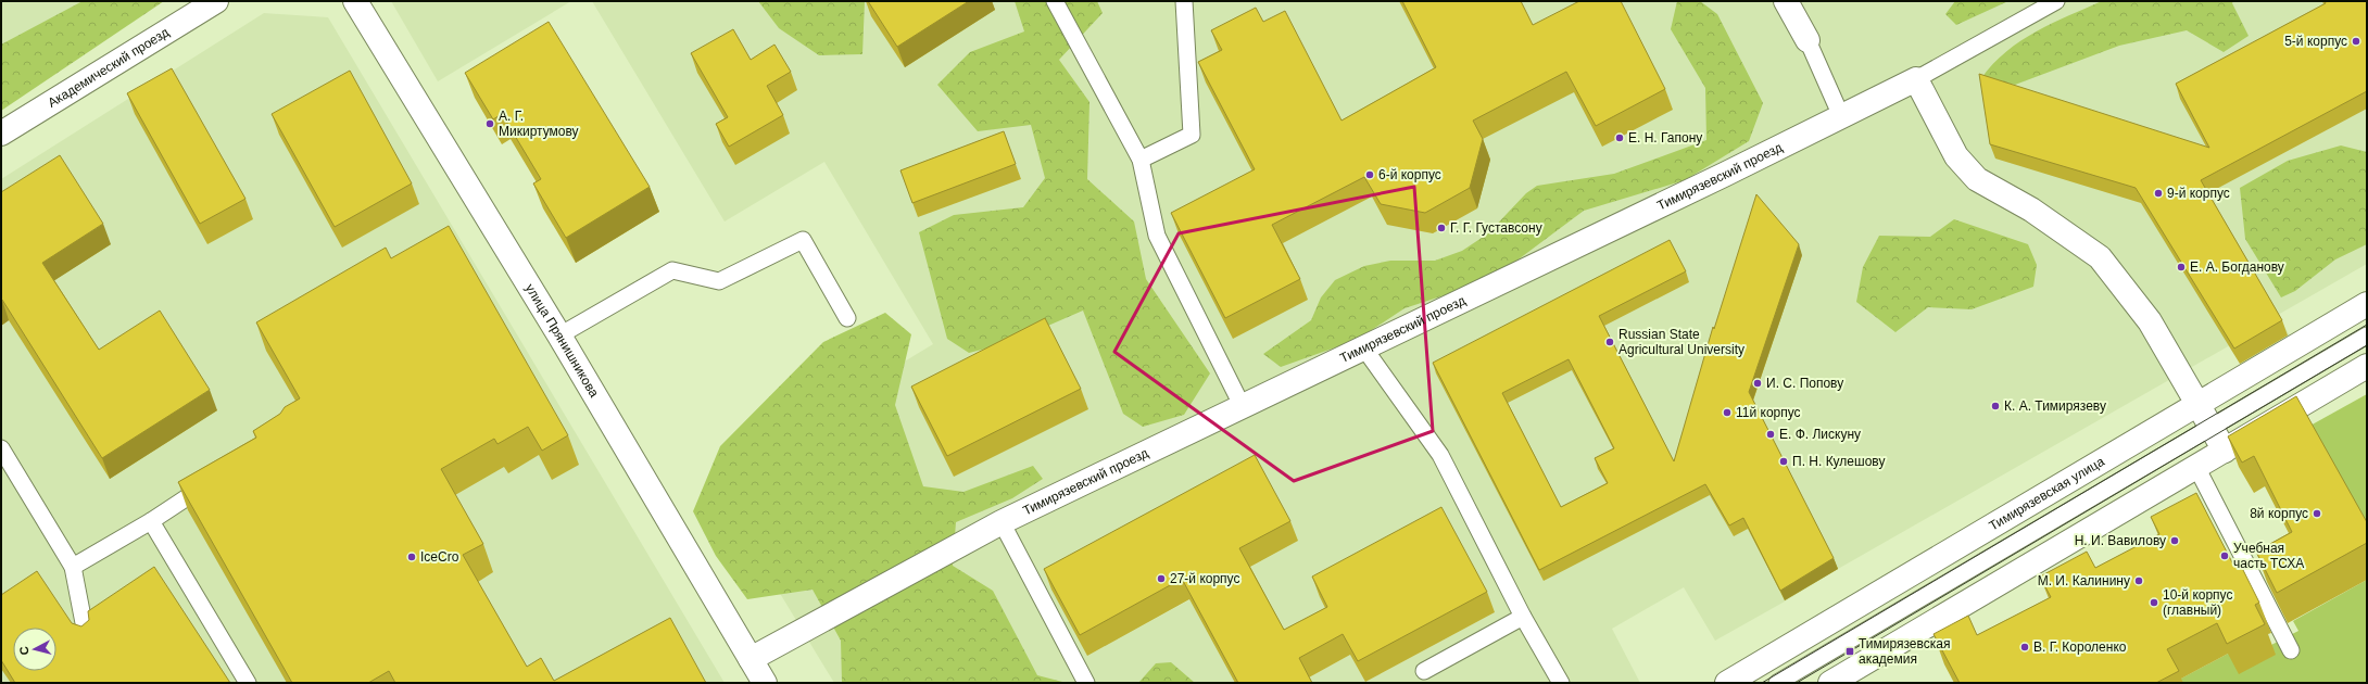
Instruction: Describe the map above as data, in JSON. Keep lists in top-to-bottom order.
{
  "streets": {
    "street": [
      "Академический проезд",
      "Тимирязевский проезд",
      "улица Прянишникова",
      "Тимирязевская улица"
    ]
  },
  "crossings": [
    ["Тимирязевский проезд", "улица Прянишникова"]
  ],
  "places": {
    "other": [
      "5-й корпус",
      "А. Г. Микиртумову",
      "Е. Н. Гапону",
      "6-й корпус",
      "9-й корпус",
      "Г. Г. Густавсону",
      "Е. А. Богданову",
      "Russian State Agricultural University",
      "И. С. Попову",
      "К. А. Тимирязеву",
      "11й корпус",
      "Е. Ф. Лискуну",
      "П. Н. Кулешову",
      "8й корпус",
      "Н. И. Вавилову",
      "Учебная часть ТСХА",
      "IceCro",
      "27-й корпус",
      "М. И. Калинину",
      "10-й корпус (главный)",
      "В. Г. Короленко"
    ],
    "transit": ["Тимирязевская академия"]
  },
  "north": "left"
}
